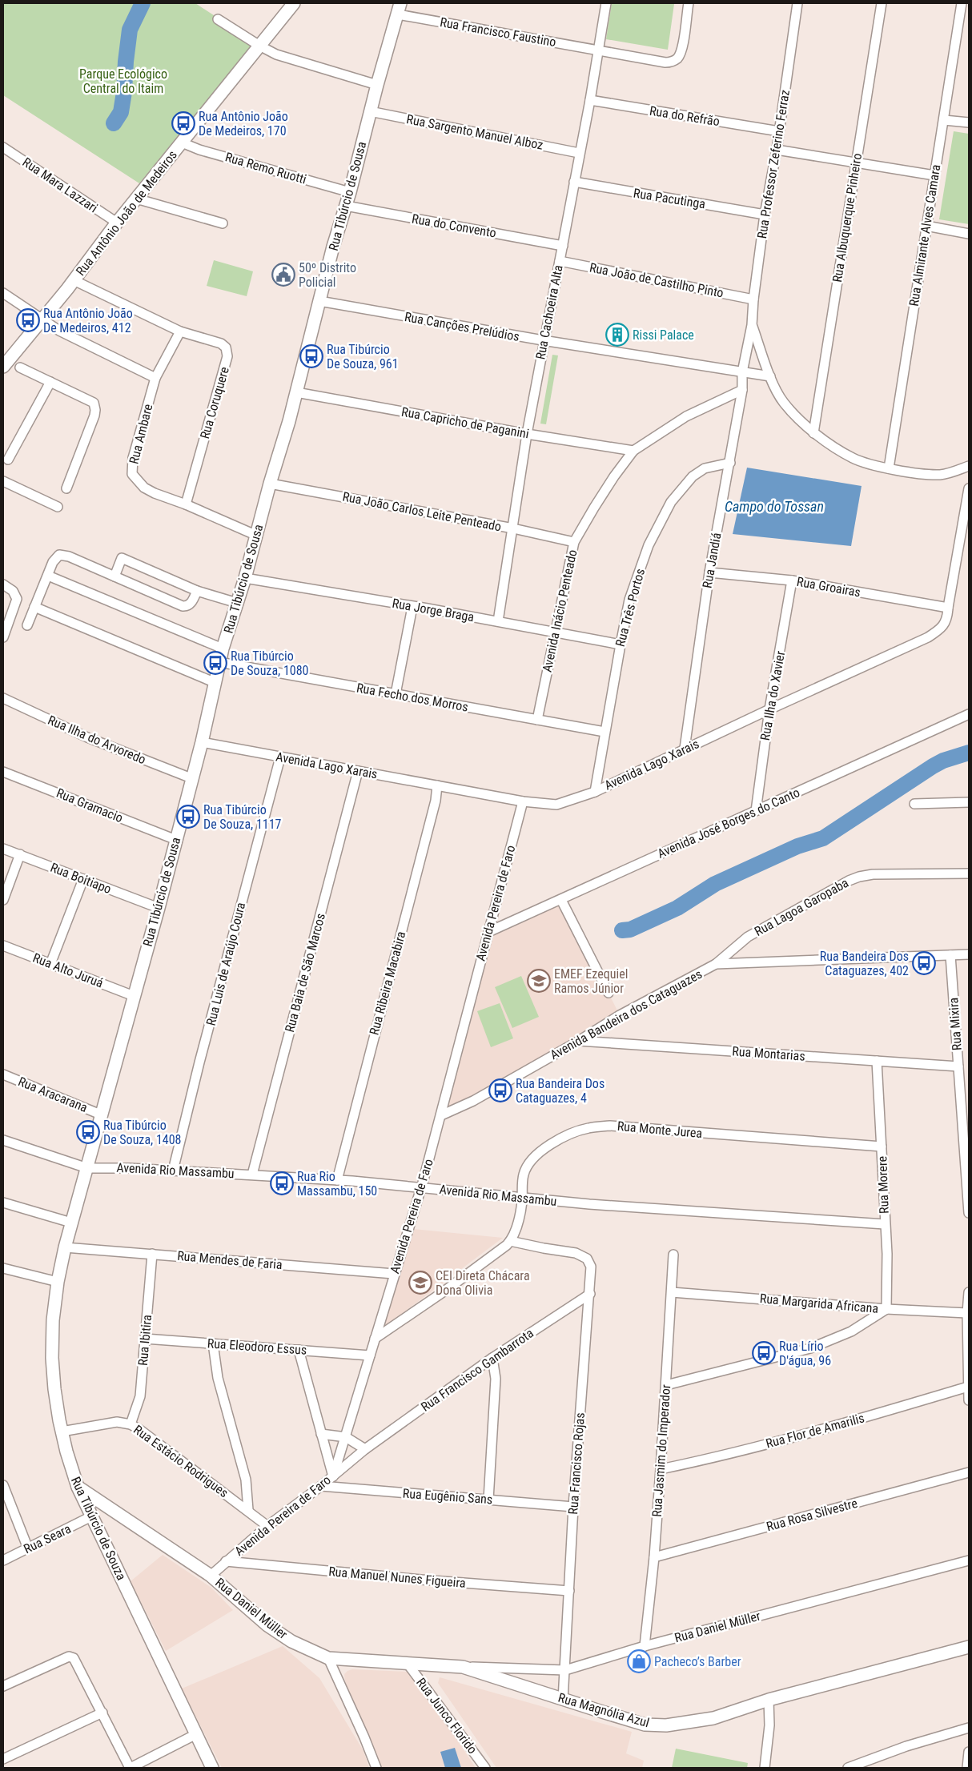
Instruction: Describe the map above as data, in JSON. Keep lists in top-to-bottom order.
{
  "streets": {
    "main road": [
      "Rua Tibúrcio de Sousa",
      "Rua Antônio João de Medeiros",
      "Rua Tibúrcio de Souza",
      "Rua Daniel Müller",
      "Rua Magnólia Azul"
    ],
    "street": [
      "Rua Francisco Faustino",
      "Rua do Refrão",
      "Rua Sargento Manuel Alboz",
      "Rua Professor Zeferino Ferraz",
      "Rua Remo Ruotti",
      "Rua Mara Lazzari",
      "Rua Pacutinga",
      "Rua Albuquerque Pinheiro",
      "Rua do Convento",
      "Rua Almirante Alves Camara",
      "Rua João de Castilho Pinto",
      "Rua Cachoeira Alta",
      "Rua Canções Prelúdios",
      "Rua Coruquere",
      "Rua Capricho de Paganini",
      "Rua Ambare",
      "Rua João Carlos Leite Penteado",
      "Rua Jandiá",
      "Rua Groairas",
      "Rua Três Portos",
      "Rua Jorge Braga",
      "Avenida Inácio Penteado",
      "Rua Ilha do Xavier",
      "Rua Fecho dos Morros",
      "Rua Ilha do Arvoredo",
      "Avenida Lago Xarais",
      "Rua Gramacio",
      "Avenida José Borges do Canto",
      "Rua Boitiapo",
      "Avenida Pereira de Faro",
      "Rua Lagoa Garopaba",
      "Rua Luis de Araújo Coura",
      "Rua Alto Juruá",
      "Rua Baia de São Marcos",
      "Rua Ribeira Macabira",
      "Avenida Bandeira dos Cataguazes",
      "Rua Mixira",
      "Rua Montarias",
      "Rua Aracarana",
      "Rua Monte Jurea",
      "Avenida Rio Massambu",
      "Rua Morere",
      "Rua Mendes de Faria",
      "Rua Margarida Africana",
      "Rua Ibitira",
      "Rua Eleodoro Essus",
      "Rua Francisco Gambarrota",
      "Rua Flor de Amarilis",
      "Rua Jasmim do Imperador",
      "Rua Estácio Rodrigues",
      "Rua Francisco Rojas",
      "Rua Eugênio Sans",
      "Rua Rosa Silvestre",
      "Rua Seara",
      "Rua Manuel Nunes Figueira",
      "Rua Junco Florido"
    ]
  },
  "crossings": [
    ["Rua Francisco Faustino", "Rua Tibúrcio de Sousa"],
    ["Rua Francisco Faustino", "Rua Cachoeira Alta"],
    ["Rua do Refrão", "Rua Professor Zeferino Ferraz"],
    ["Rua do Refrão", "Rua Cachoeira Alta"],
    ["Rua Sargento Manuel Alboz", "Rua Tibúrcio de Sousa"],
    ["Rua Sargento Manuel Alboz", "Rua Cachoeira Alta"],
    ["Rua Professor Zeferino Ferraz", "Rua Pacutinga"],
    ["Rua Professor Zeferino Ferraz", "Rua Albuquerque Pinheiro"],
    ["Rua Professor Zeferino Ferraz", "Rua Almirante Alves Camara"],
    ["Rua Professor Zeferino Ferraz", "Rua João de Castilho Pinto"],
    ["Rua Professor Zeferino Ferraz", "Rua Canções Prelúdios"],
    ["Rua Professor Zeferino Ferraz", "Rua Jandiá"],
    ["Rua Remo Ruotti", "Rua Tibúrcio de Sousa"],
    ["Rua Remo Ruotti", "Rua Antônio João de Medeiros"],
    ["Rua Mara Lazzari", "Rua Antônio João de Medeiros"],
    ["Rua Tibúrcio de Sousa", "Rua do Convento"],
    ["Rua Tibúrcio de Sousa", "Rua Canções Prelúdios"],
    ["Rua Tibúrcio de Sousa", "Rua Capricho de Paganini"],
    ["Rua Tibúrcio de Sousa", "Rua Ambare"],
    ["Rua Tibúrcio de Sousa", "Rua João Carlos Leite Penteado"],
    ["Rua Tibúrcio de Sousa", "Rua Jorge Braga"],
    ["Rua Tibúrcio de Sousa", "Rua Fecho dos Morros"],
    ["Rua Tibúrcio de Sousa", "Rua Ilha do Arvoredo"],
    ["Rua Tibúrcio de Sousa", "Avenida Lago Xarais"],
    ["Rua Tibúrcio de Sousa", "Rua Gramacio"],
    ["Rua Tibúrcio de Sousa", "Rua Boitiapo"],
    ["Rua Tibúrcio de Sousa", "Rua Alto Juruá"],
    ["Rua Tibúrcio de Sousa", "Rua Aracarana"],
    ["Rua Tibúrcio de Sousa", "Avenida Rio Massambu"],
    ["Rua Tibúrcio de Sousa", "Rua Mendes de Faria"],
    ["Rua Tibúrcio de Sousa", "Rua Tibúrcio de Souza"],
    ["Rua Pacutinga", "Rua Cachoeira Alta"],
    ["Rua Antônio João de Medeiros", "Rua Coruquere"],
    ["Rua do Convento", "Rua Cachoeira Alta"],
    ["Rua João de Castilho Pinto", "Rua Cachoeira Alta"],
    ["Rua Cachoeira Alta", "Rua Canções Prelúdios"],
    ["Rua Cachoeira Alta", "Rua Capricho de Paganini"],
    ["Rua Cachoeira Alta", "Rua João Carlos Leite Penteado"],
    ["Rua Cachoeira Alta", "Rua Jorge Braga"],
    ["Rua Canções Prelúdios", "Rua Jandiá"],
    ["Rua Coruquere", "Rua Ambare"],
    ["Rua Capricho de Paganini", "Avenida Inácio Penteado"],
    ["Rua João Carlos Leite Penteado", "Avenida Inácio Penteado"],
    ["Rua Jandiá", "Rua Groairas"],
    ["Rua Jandiá", "Rua Três Portos"],
    ["Rua Jandiá", "Avenida Inácio Penteado"],
    ["Rua Jandiá", "Avenida Lago Xarais"],
    ["Rua Groairas", "Rua Ilha do Xavier"],
    ["Rua Groairas", "Avenida Lago Xarais"],
    ["Rua Três Portos", "Rua Jorge Braga"],
    ["Rua Três Portos", "Rua Fecho dos Morros"],
    ["Rua Três Portos", "Avenida Lago Xarais"],
    ["Rua Jorge Braga", "Avenida Inácio Penteado"],
    ["Avenida Inácio Penteado", "Rua Fecho dos Morros"],
    ["Rua Ilha do Xavier", "Avenida Lago Xarais"],
    ["Rua Ilha do Xavier", "Avenida José Borges do Canto"],
    ["Avenida Lago Xarais", "Avenida Pereira de Faro"],
    ["Avenida Lago Xarais", "Rua Luis de Araújo Coura"],
    ["Avenida Lago Xarais", "Rua Baia de São Marcos"],
    ["Avenida Lago Xarais", "Rua Ribeira Macabira"],
    ["Avenida José Borges do Canto", "Avenida Pereira de Faro"],
    ["Avenida Pereira de Faro", "Avenida Bandeira dos Cataguazes"],
    ["Avenida Pereira de Faro", "Avenida Rio Massambu"],
    ["Avenida Pereira de Faro", "Rua Mendes de Faria"],
    ["Avenida Pereira de Faro", "Rua Eleodoro Essus"],
    ["Avenida Pereira de Faro", "Rua Francisco Gambarrota"],
    ["Avenida Pereira de Faro", "Rua Estácio Rodrigues"],
    ["Avenida Pereira de Faro", "Rua Eugênio Sans"],
    ["Avenida Pereira de Faro", "Rua Manuel Nunes Figueira"],
    ["Avenida Pereira de Faro", "Rua Daniel Müller"],
    ["Rua Lagoa Garopaba", "Avenida Bandeira dos Cataguazes"],
    ["Rua Luis de Araújo Coura", "Avenida Rio Massambu"],
    ["Rua Baia de São Marcos", "Avenida Rio Massambu"],
    ["Rua Ribeira Macabira", "Avenida Rio Massambu"],
    ["Avenida Bandeira dos Cataguazes", "Rua Mixira"],
    ["Avenida Bandeira dos Cataguazes", "Rua Montarias"],
    ["Rua Mixira", "Rua Montarias"],
    ["Rua Montarias", "Rua Morere"],
    ["Rua Monte Jurea", "Avenida Rio Massambu"],
    ["Rua Monte Jurea", "Rua Morere"],
    ["Rua Monte Jurea", "Rua Francisco Rojas"],
    ["Avenida Rio Massambu", "Rua Morere"],
    ["Rua Morere", "Rua Margarida Africana"],
    ["Rua Mendes de Faria", "Rua Ibitira"],
    ["Rua Mendes de Faria", "Rua Tibúrcio de Souza"],
    ["Rua Margarida Africana", "Rua Jasmim do Imperador"],
    ["Rua Ibitira", "Rua Eleodoro Essus"],
    ["Rua Ibitira", "Rua Estácio Rodrigues"],
    ["Rua Francisco Gambarrota", "Rua Francisco Rojas"],
    ["Rua Flor de Amarilis", "Rua Jasmim do Imperador"],
    ["Rua Jasmim do Imperador", "Rua Rosa Silvestre"],
    ["Rua Jasmim do Imperador", "Rua Daniel Müller"],
    ["Rua Estácio Rodrigues", "Rua Tibúrcio de Souza"],
    ["Rua Francisco Rojas", "Rua Eugênio Sans"],
    ["Rua Francisco Rojas", "Rua Manuel Nunes Figueira"],
    ["Rua Francisco Rojas", "Rua Daniel Müller"],
    ["Rua Francisco Rojas", "Rua Magnólia Azul"],
    ["Rua Tibúrcio de Souza", "Rua Seara"],
    ["Rua Tibúrcio de Souza", "Rua Daniel Müller"],
    ["Rua Daniel Müller", "Rua Magnólia Azul"],
    ["Rua Magnólia Azul", "Rua Junco Florido"]
  ],
  "water": ["Campo do Tossan"],
  "parks": ["Parque Ecológico Central do Itaim"],
  "places": {
    "bus stop": [
      "Rua Antônio João De Medeiros, 170",
      "Rua Antônio João De Medeiros, 412",
      "Rua Tibúrcio De Souza, 961",
      "Rua Tibúrcio De Souza, 1080",
      "Rua Tibúrcio De Souza, 1117",
      "Rua Bandeira Dos Cataguazes, 402",
      "Rua Bandeira Dos Cataguazes, 4",
      "Rua Tibúrcio De Souza, 1408",
      "Rua Rio Massambu, 150",
      "Rua Lírio D'água, 96"
    ],
    "public building": ["50º Distrito Policial"],
    "building": ["Rissi Palace"],
    "school or university": ["EMEF Ezequiel Ramos Júnior", "CEI Direta Chácara Dona Olivia"],
    "shop": ["Pacheco’s Barber"]
  }
}
